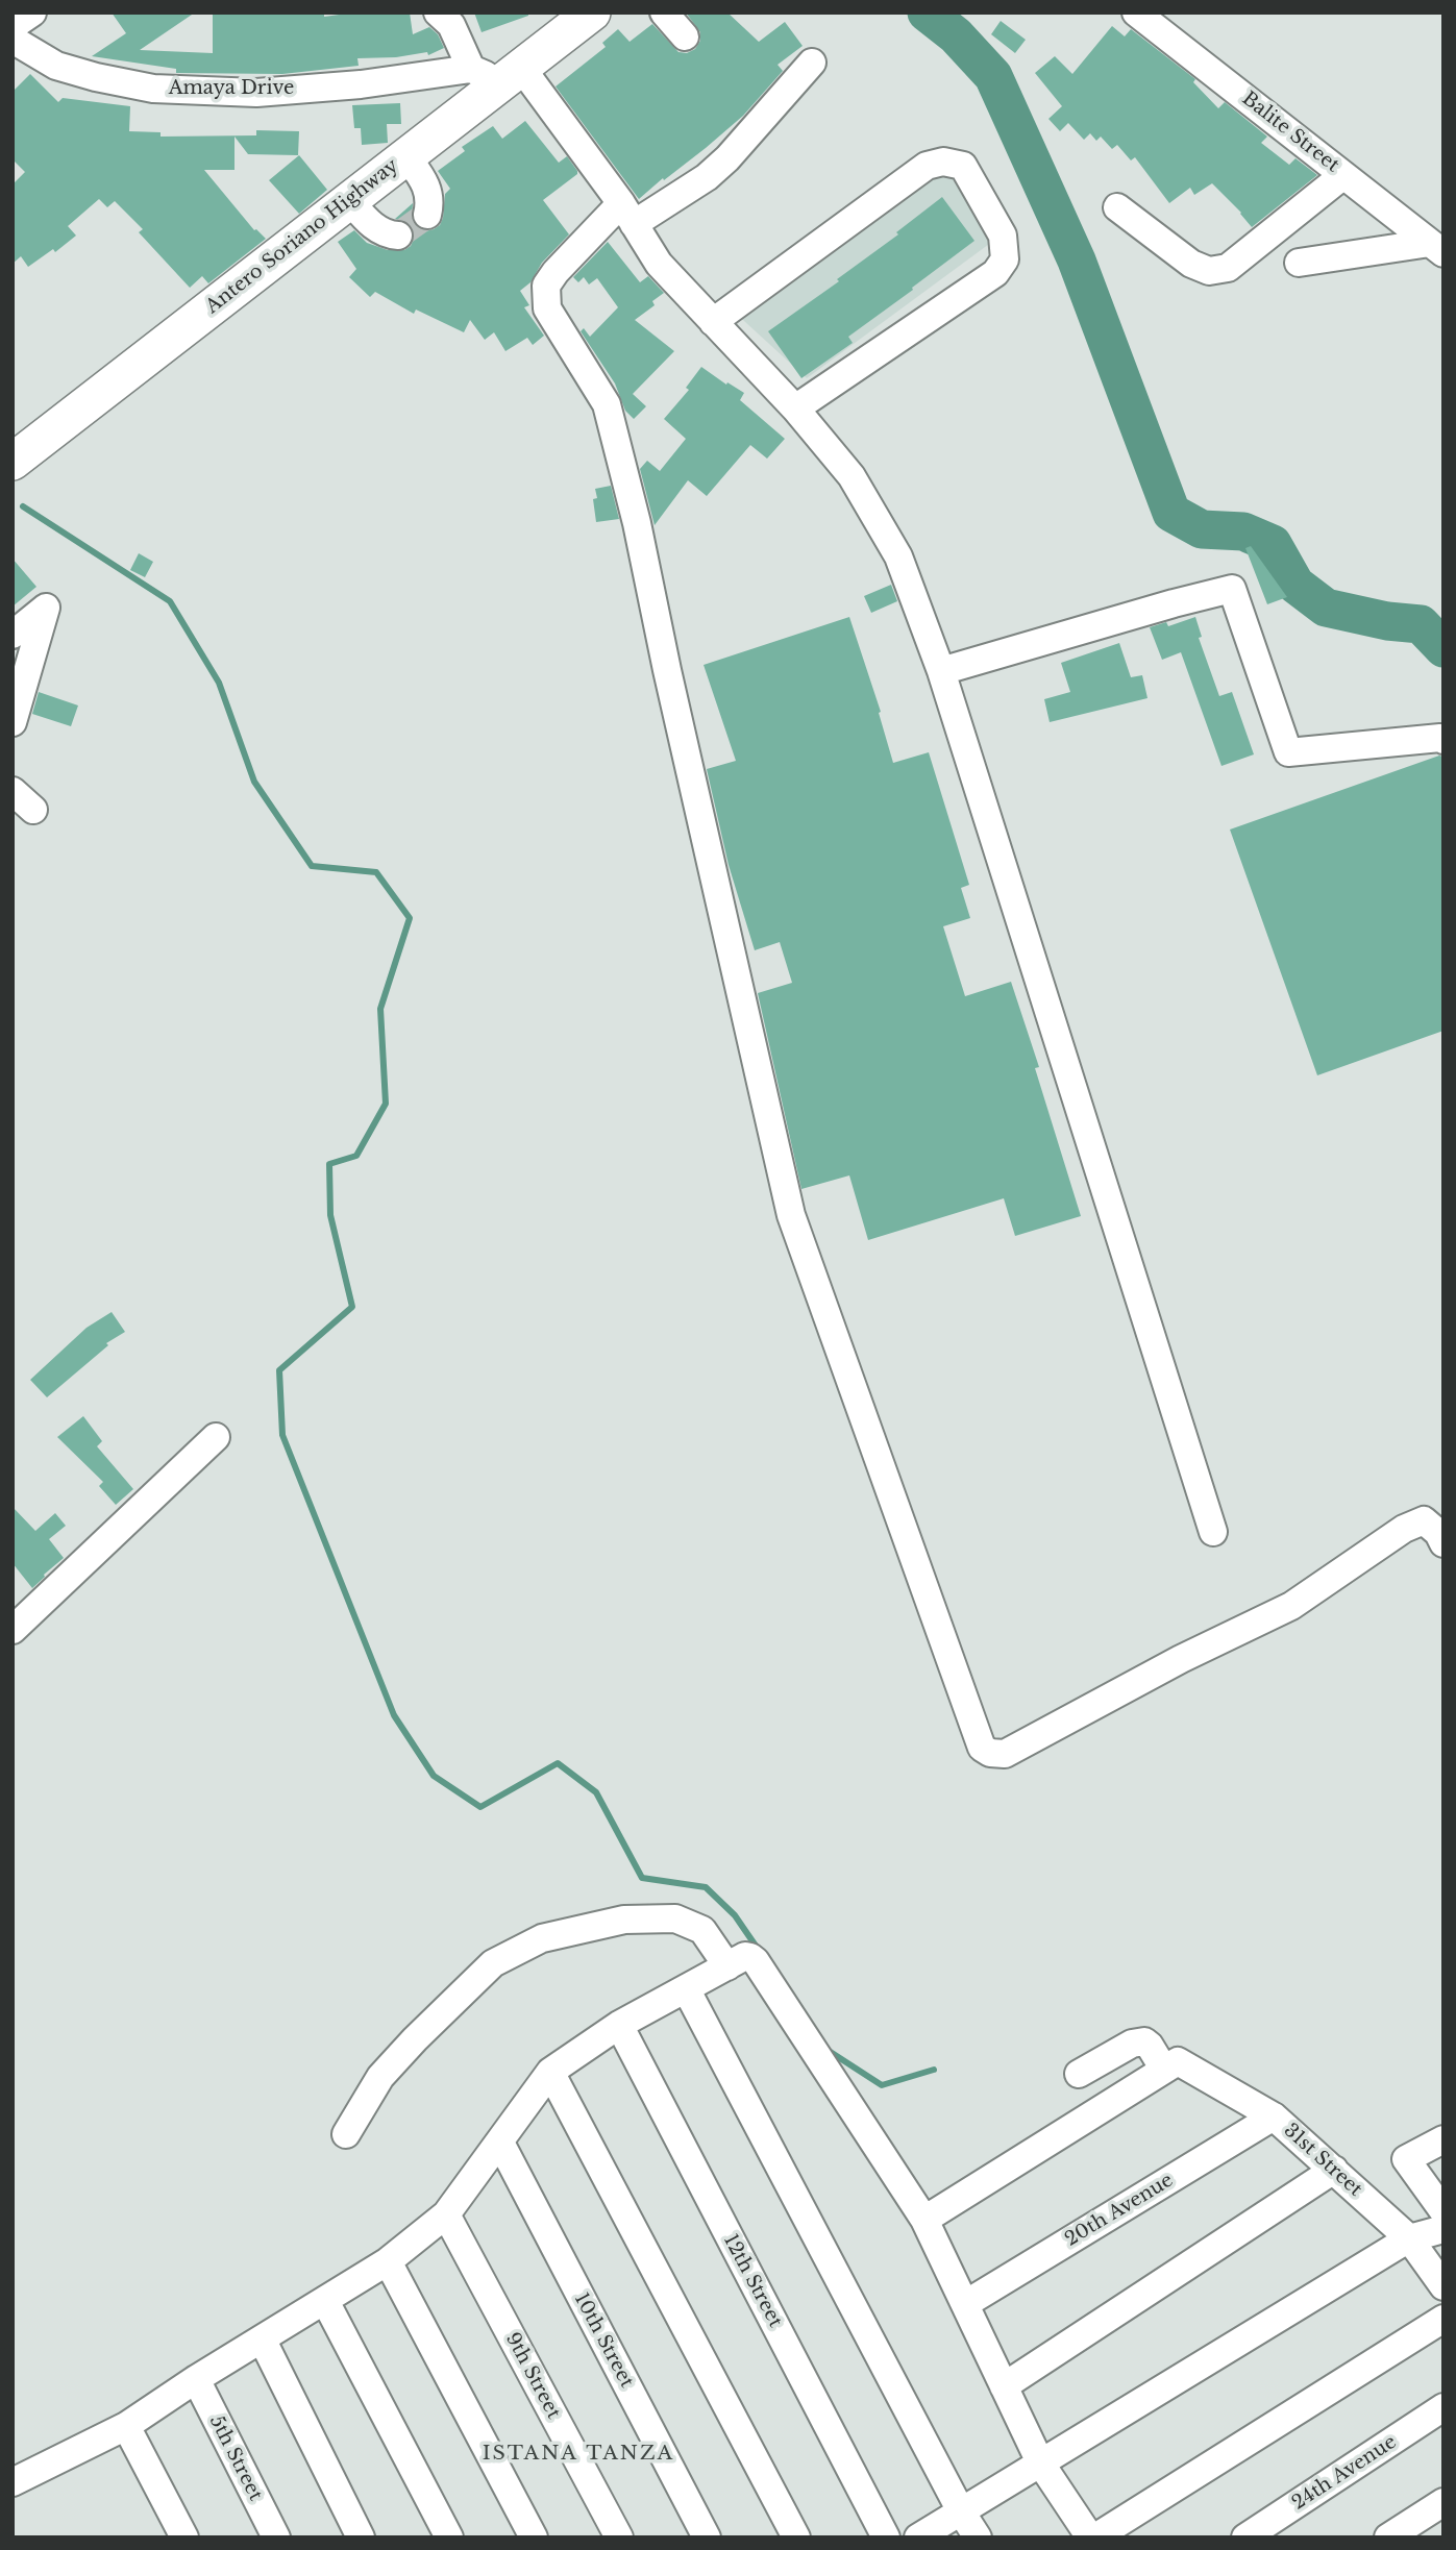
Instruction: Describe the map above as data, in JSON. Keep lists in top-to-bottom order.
{
  "streets": {
    "main road": ["Antero Soriano Highway"],
    "street": [
      "Amaya Drive",
      "Balite Street",
      "31st Street",
      "20th Avenue",
      "12th Street",
      "10th Street",
      "9th Street",
      "5th Street",
      "24th Avenue"
    ]
  },
  "crossings": [
    ["Amaya Drive", "Antero Soriano Highway"],
    ["31st Street", "20th Avenue"]
  ],
  "districts": ["ISTANA TANZA"]
}
